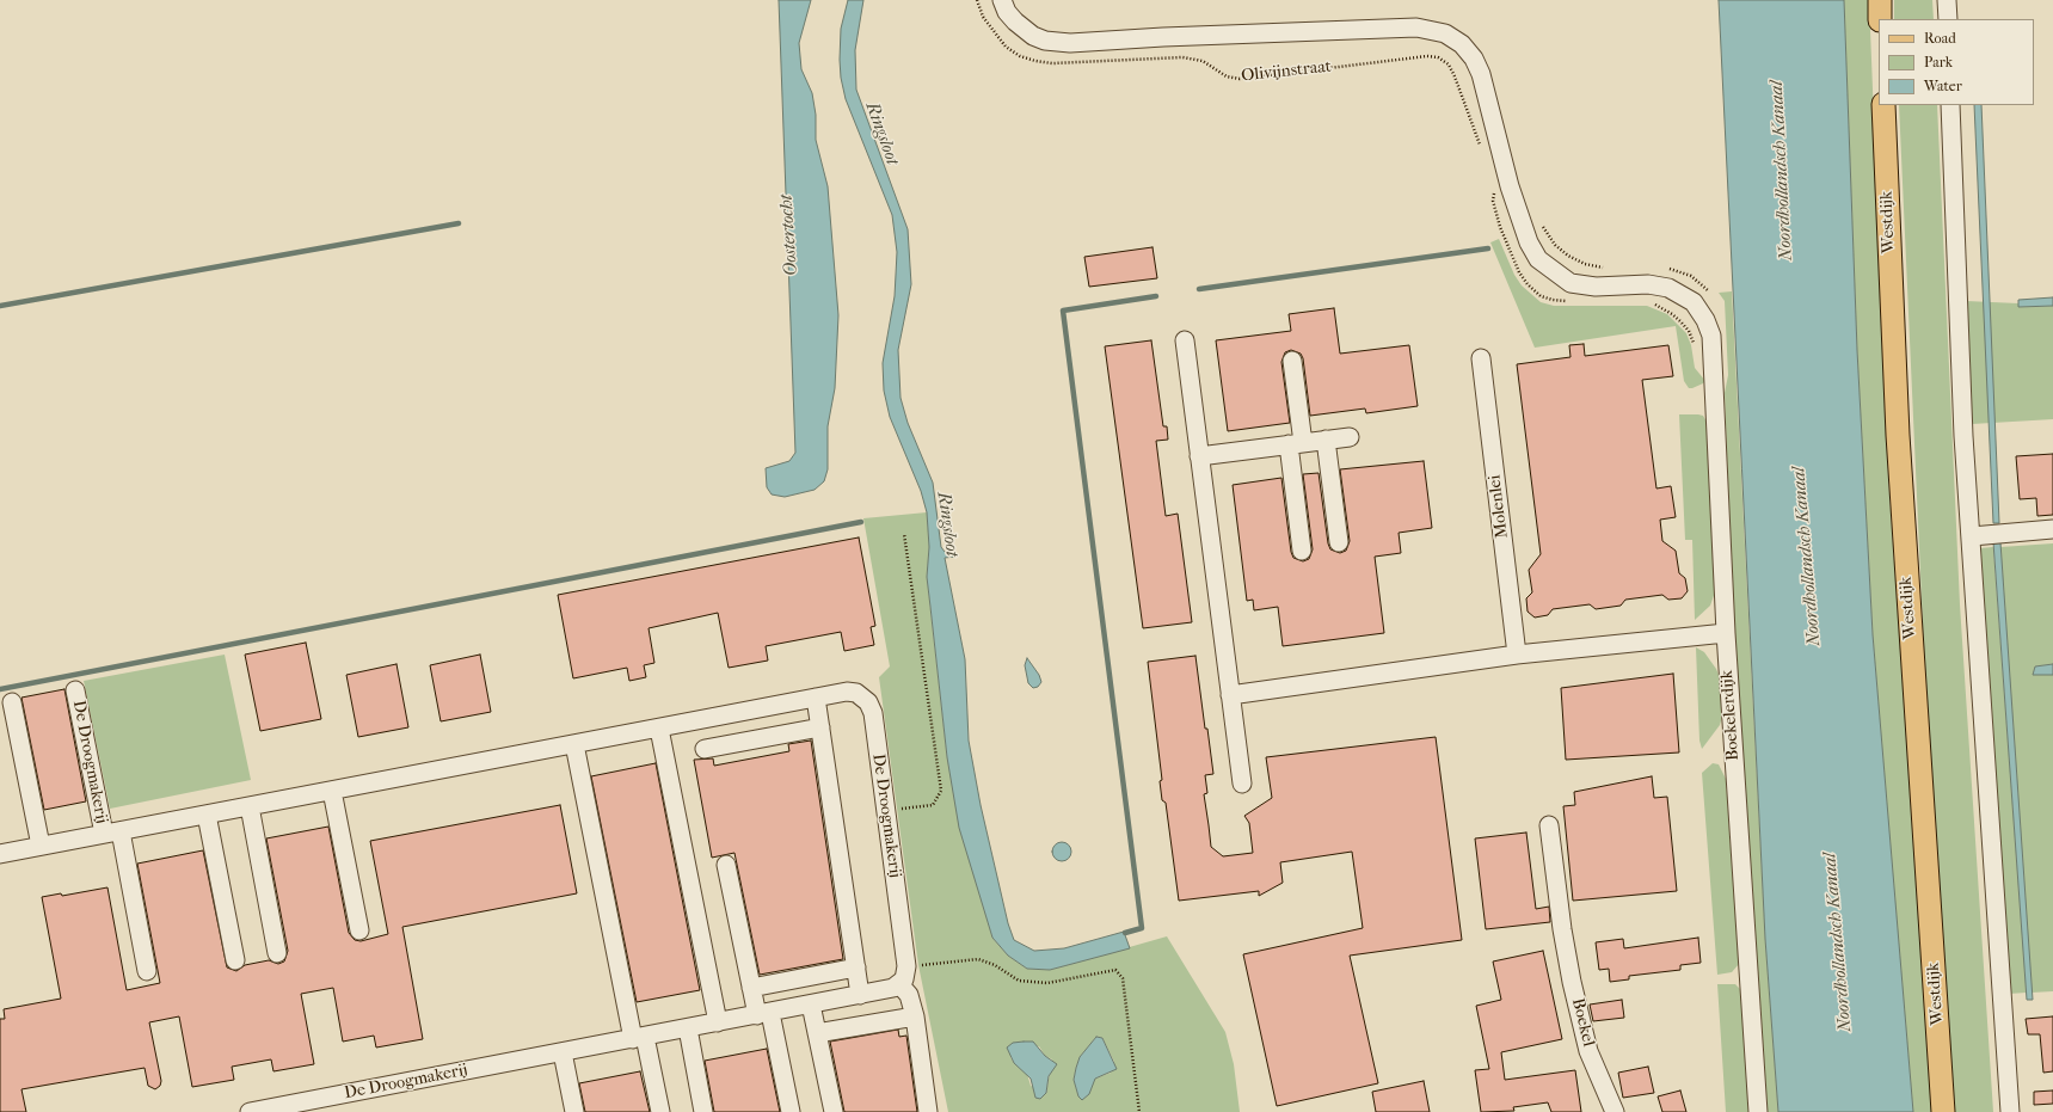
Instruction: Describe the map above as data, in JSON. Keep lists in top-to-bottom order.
{
  "streets": {
    "main road": ["Westdijk"],
    "street": [
      "Olivijnstraat",
      "Molenlei",
      "Boekelerdijk",
      "De Droogmakerij",
      "Boekel"
    ]
  },
  "crossings": [
    ["Olivijnstraat", "Boekelerdijk"]
  ],
  "water": ["Ringsloot", "Noordhollandsch Kanaal", "Oostertocht"],
  "legend": ["Road", "Park", "Water"]
}
